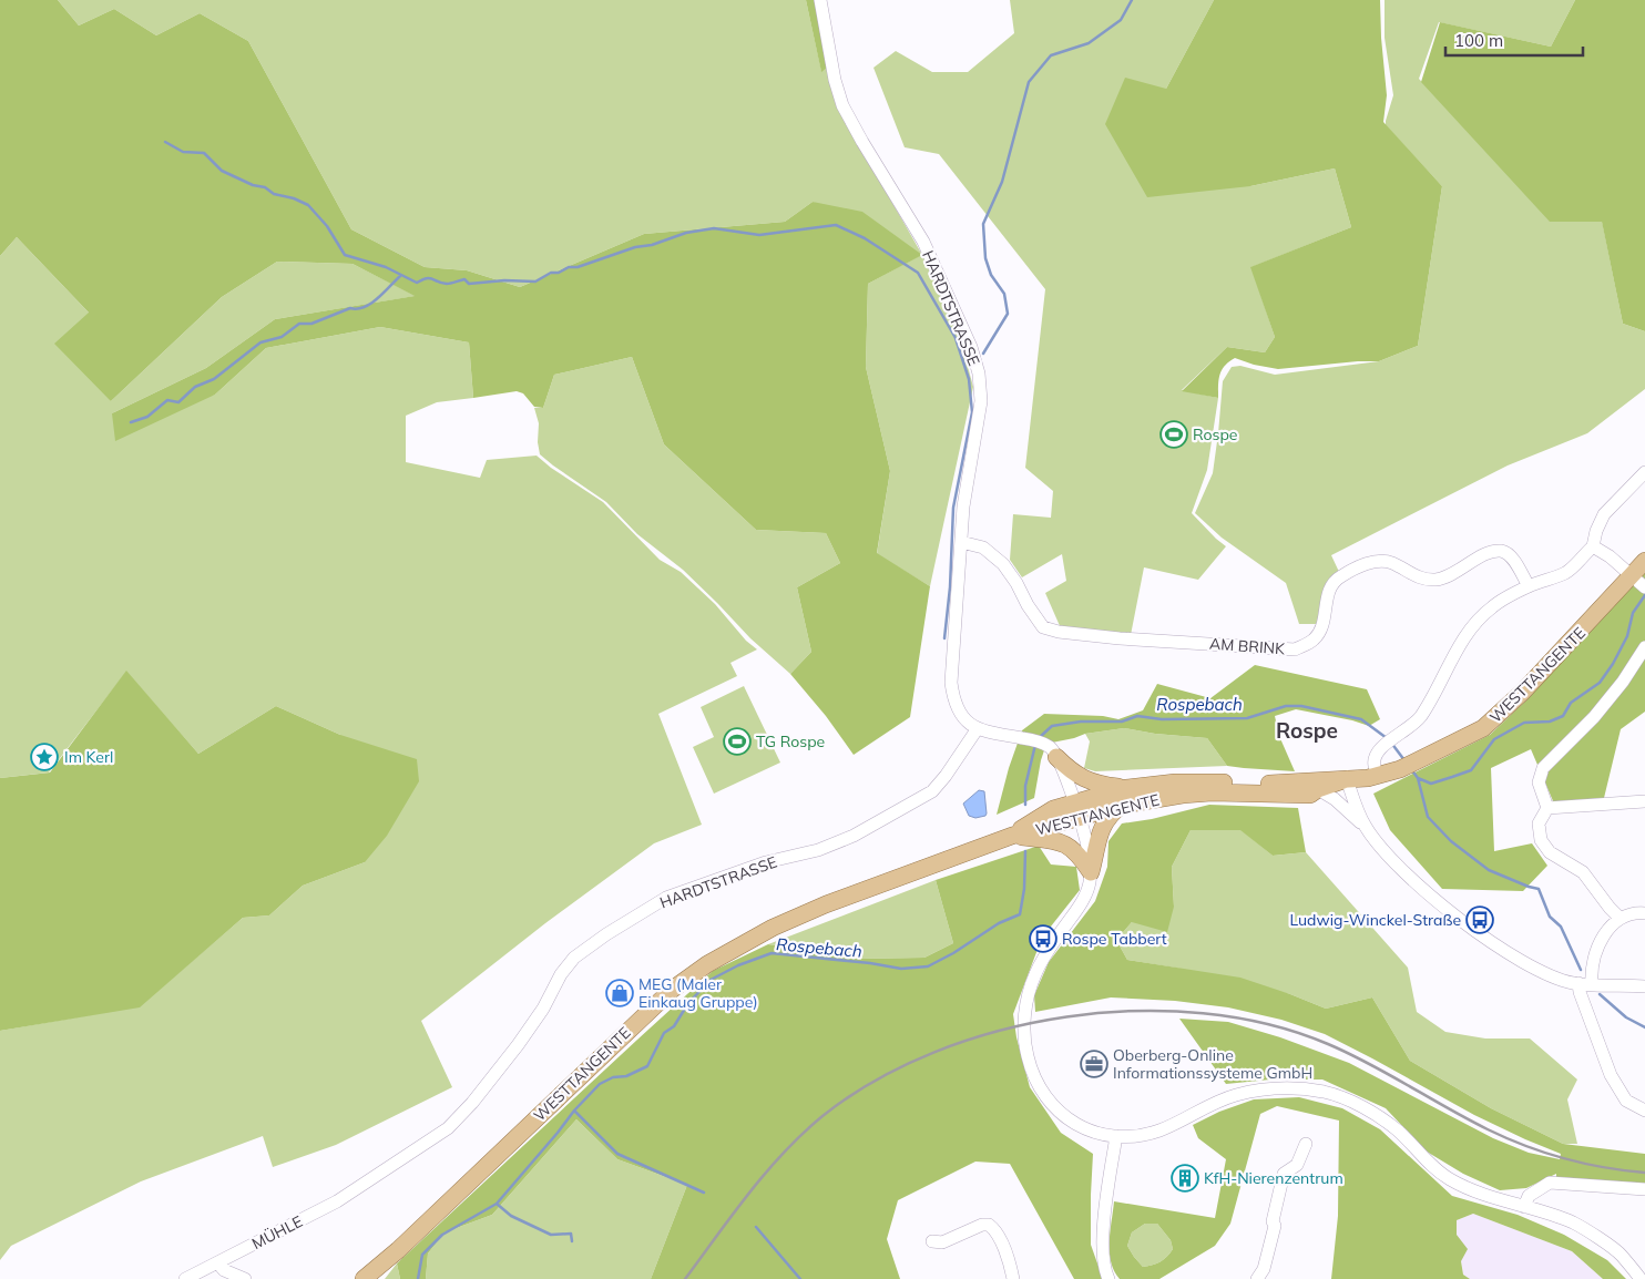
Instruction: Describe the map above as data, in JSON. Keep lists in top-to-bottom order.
{
  "streets": {
    "main road": ["WESTTANGENTE"],
    "street": ["HARDTSTRASSE", "AM BRINK", "MÜHLE"]
  },
  "crossings": [
    ["HARDTSTRASSE", "AM BRINK"],
    ["HARDTSTRASSE", "MÜHLE"]
  ],
  "districts": ["Rospe"],
  "water": ["Rospebach"],
  "places": {
    "sports": ["Rospe", "TG Rospe"],
    "place": ["Im Kerl"],
    "bus stop": ["Ludwig-Winckel-Straße", "Rospe Tabbert"],
    "shop": ["MEG (Maler Einkaug Gruppe)"],
    "office": ["Oberberg-Online Informationssysteme GmbH"],
    "building": ["KfH-Nierenzentrum"]
  },
  "scale_bar": "100 m"
}
